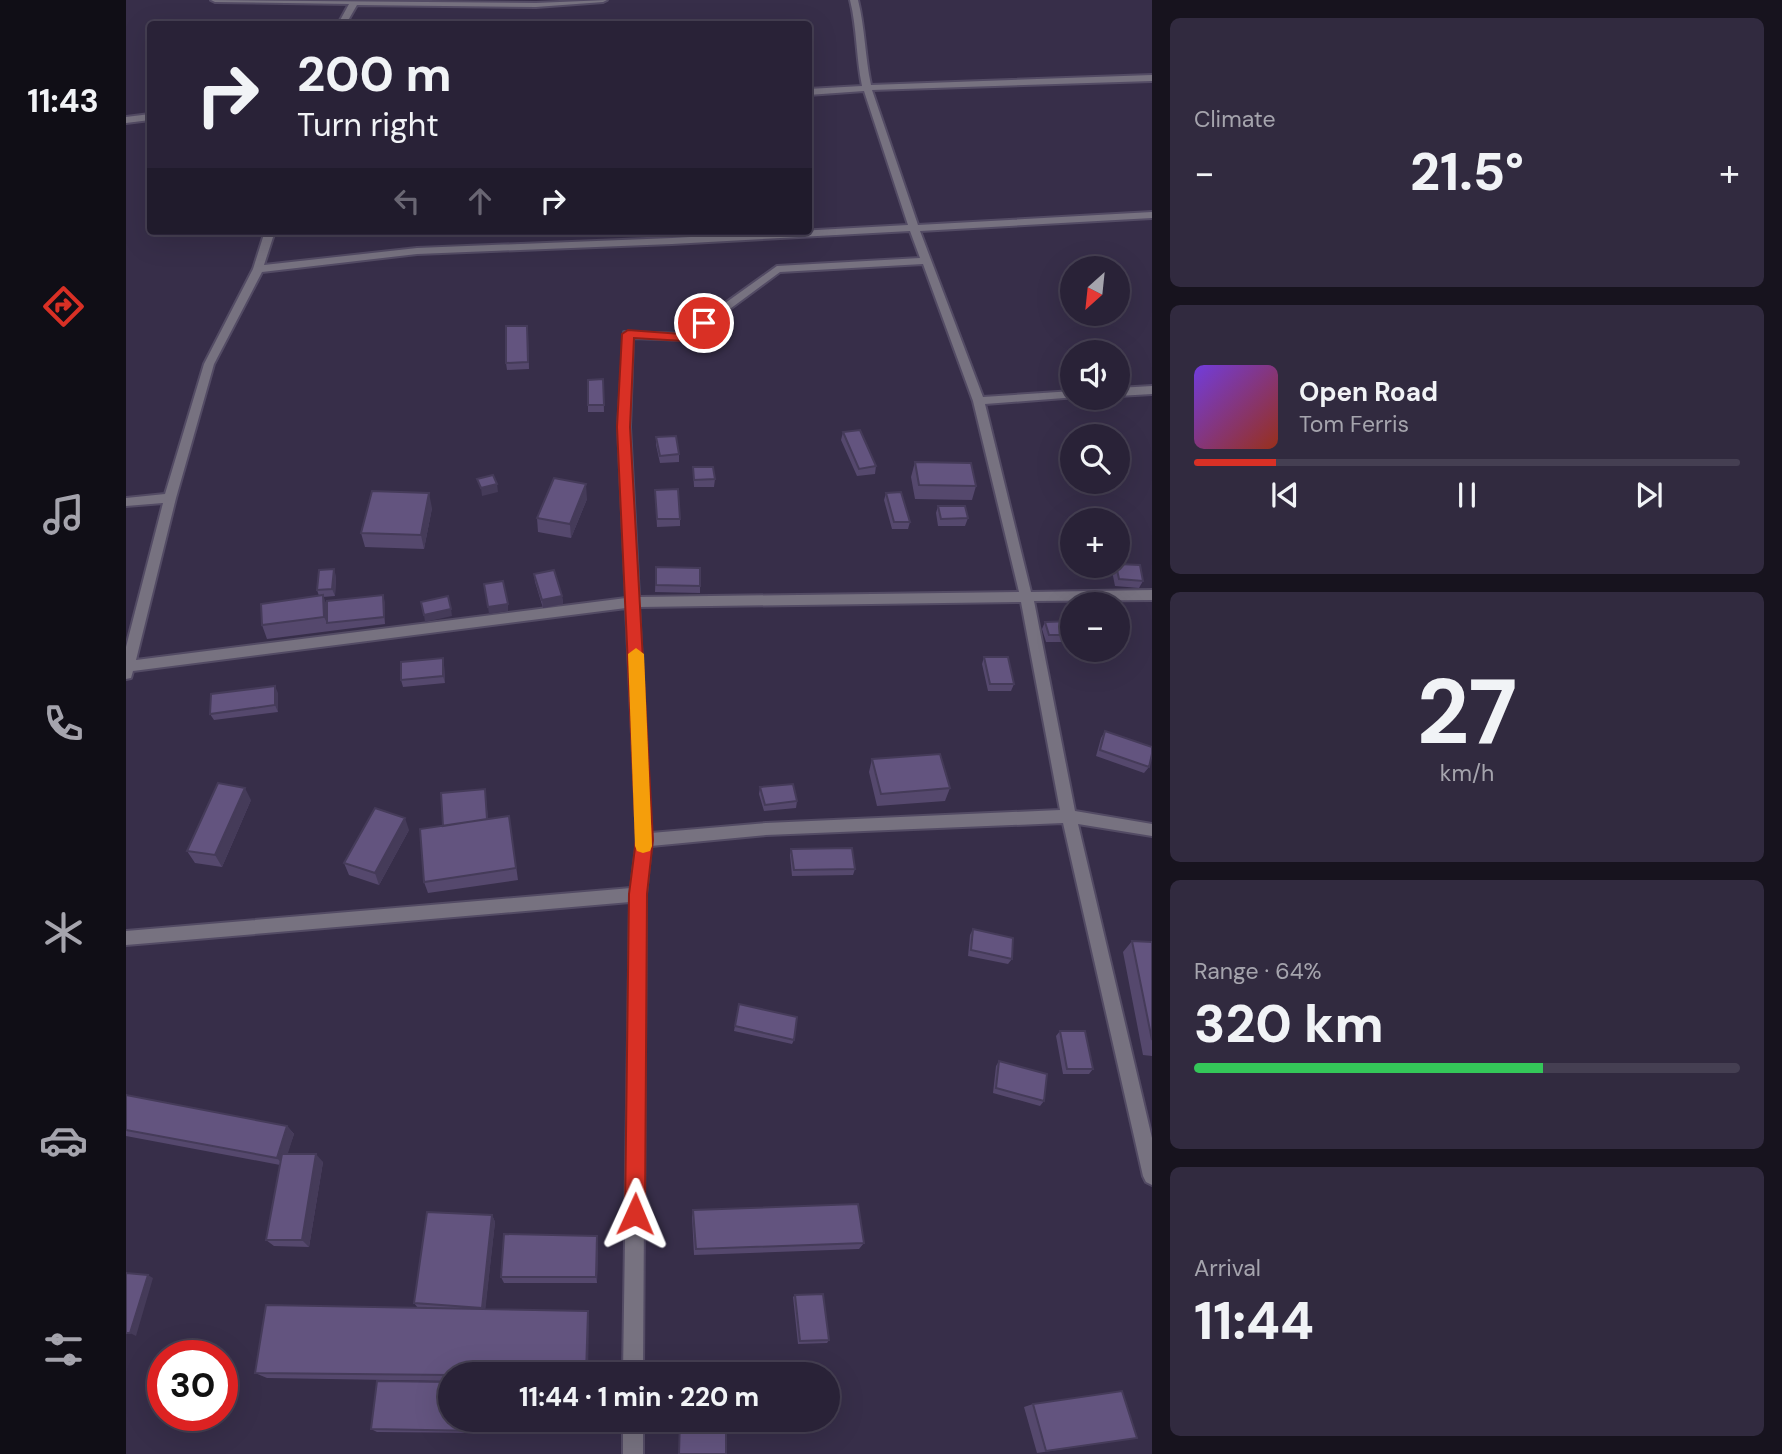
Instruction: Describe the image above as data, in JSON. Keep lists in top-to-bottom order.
{
  "north": "bottom left",
  "page": {
    "tabs": "11:43",
    "tile": [
      "Climate",
      ["27", "km/h"],
      ["Range · 64%", "320 km"],
      ["Arrival", "11:44"]
    ],
    "turn": ["200 m", "Turn right"],
    "heat": ["−", "21.5°", "+"],
    "map_buttons": ["+", "−"],
    "song": ["Open Road", "Tom Ferris"],
    "limit": "30",
    "trip": "11:44 · 1 min · 220 m"
  }
}
